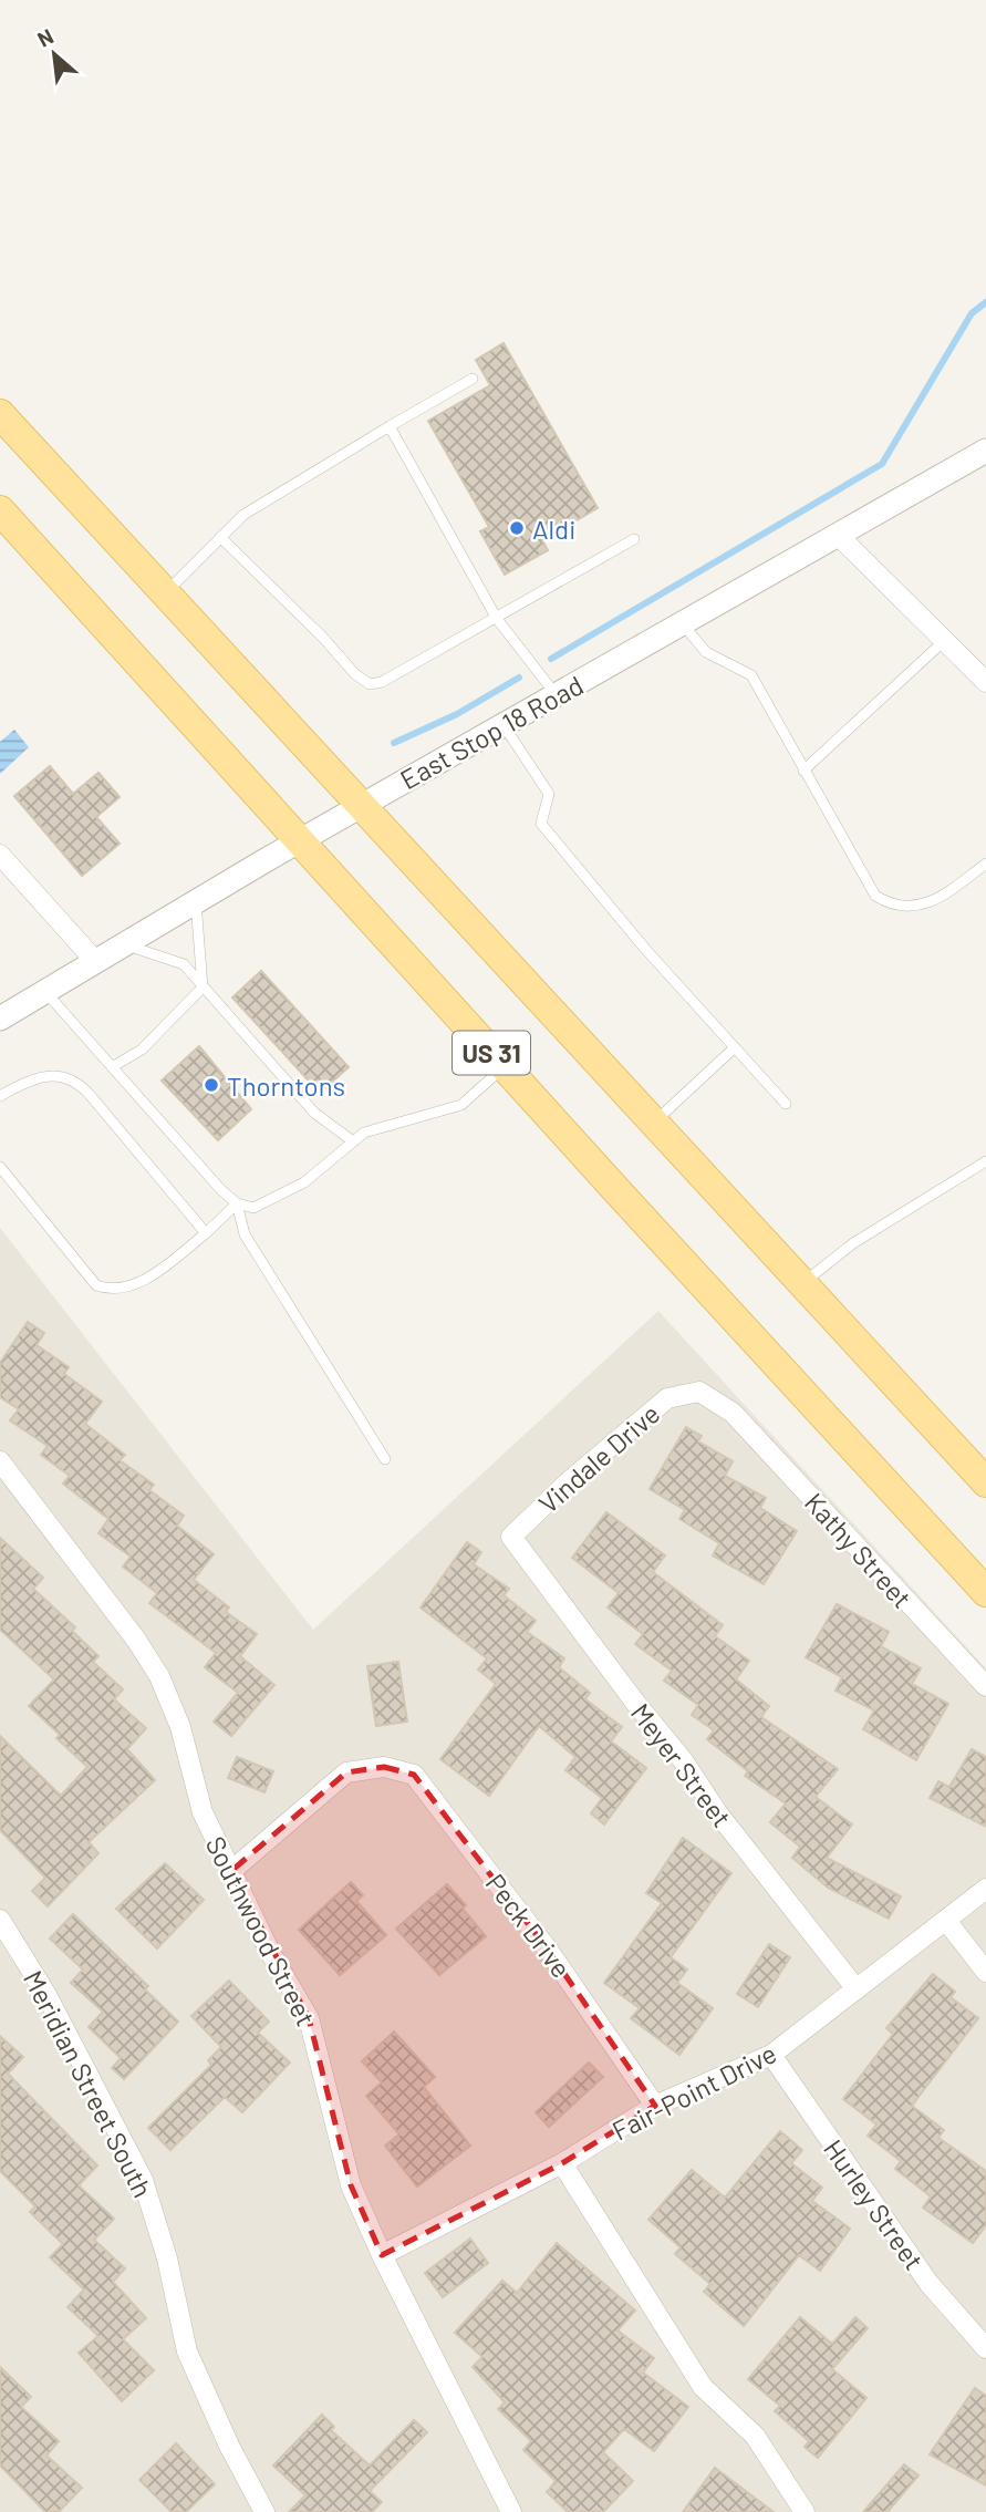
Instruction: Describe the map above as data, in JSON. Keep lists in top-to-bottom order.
{
  "streets": {
    "main road": ["US 31"],
    "street": [
      "East Stop 18 Road",
      "Vindale Drive",
      "Kathy Street",
      "Meyer Street",
      "Peck Drive",
      "Southwood Street",
      "Meridian Street South",
      "Fair-Point Drive",
      "Hurley Street"
    ]
  },
  "crossings": [
    ["East Stop 18 Road", "US 31"],
    ["Vindale Drive", "Kathy Street"],
    ["Vindale Drive", "Meyer Street"],
    ["Meyer Street", "Fair-Point Drive"],
    ["Peck Drive", "Southwood Street"],
    ["Peck Drive", "Fair-Point Drive"],
    ["Southwood Street", "Fair-Point Drive"],
    ["Fair-Point Drive", "Hurley Street"]
  ],
  "places": ["Aldi", "Thorntons"],
  "north": "top left"
}
